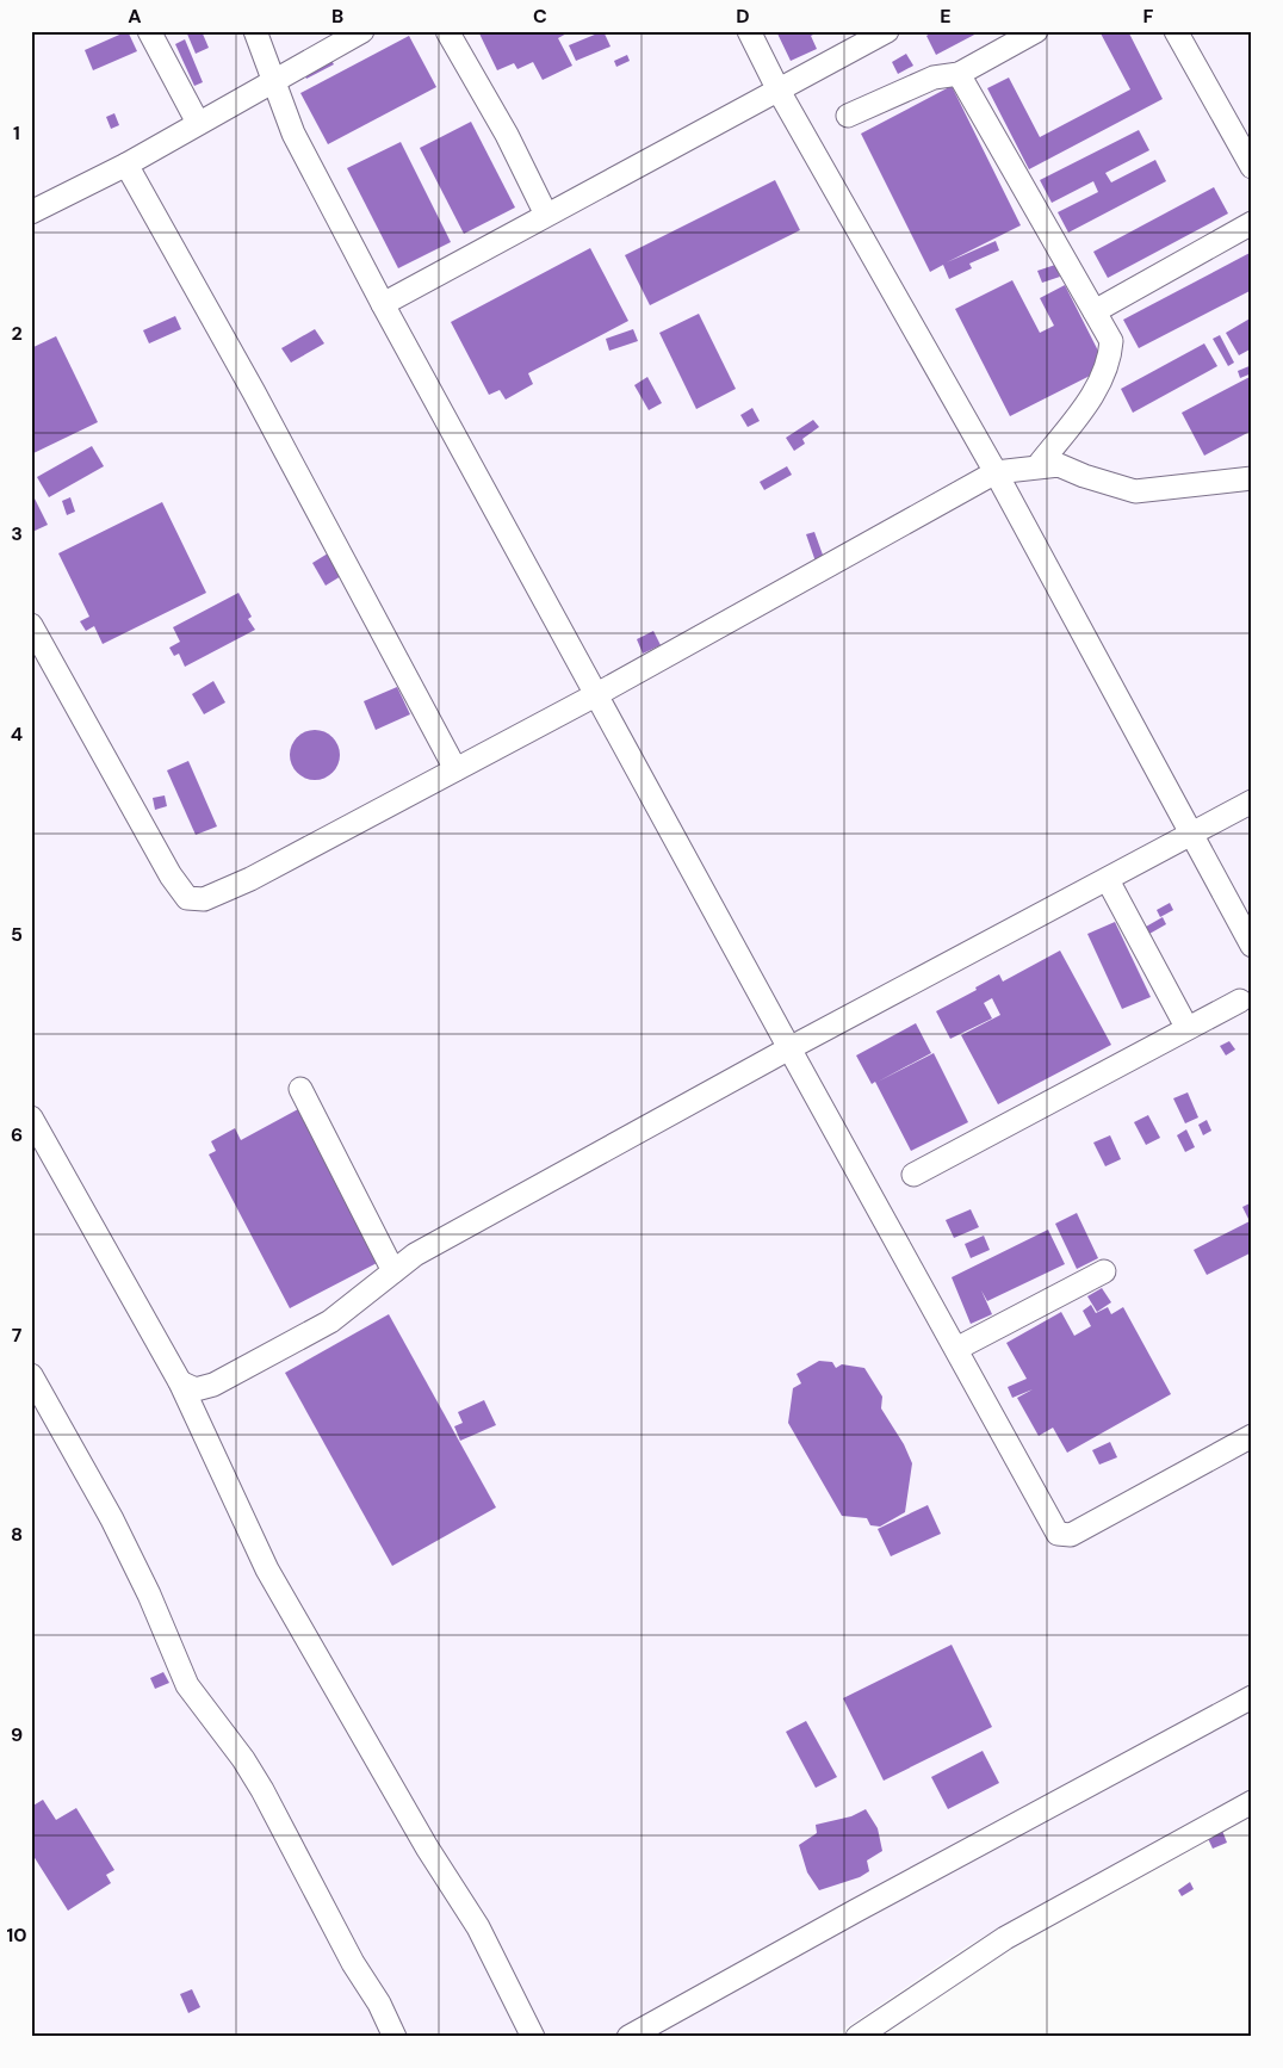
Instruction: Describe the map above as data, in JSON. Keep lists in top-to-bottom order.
{
  "grid": {
    "columns": [
      "A",
      "B",
      "C",
      "D",
      "E",
      "F"
    ],
    "rows": [
      "1",
      "2",
      "3",
      "4",
      "5",
      "6",
      "7",
      "8",
      "9",
      "10"
    ]
  }
}
